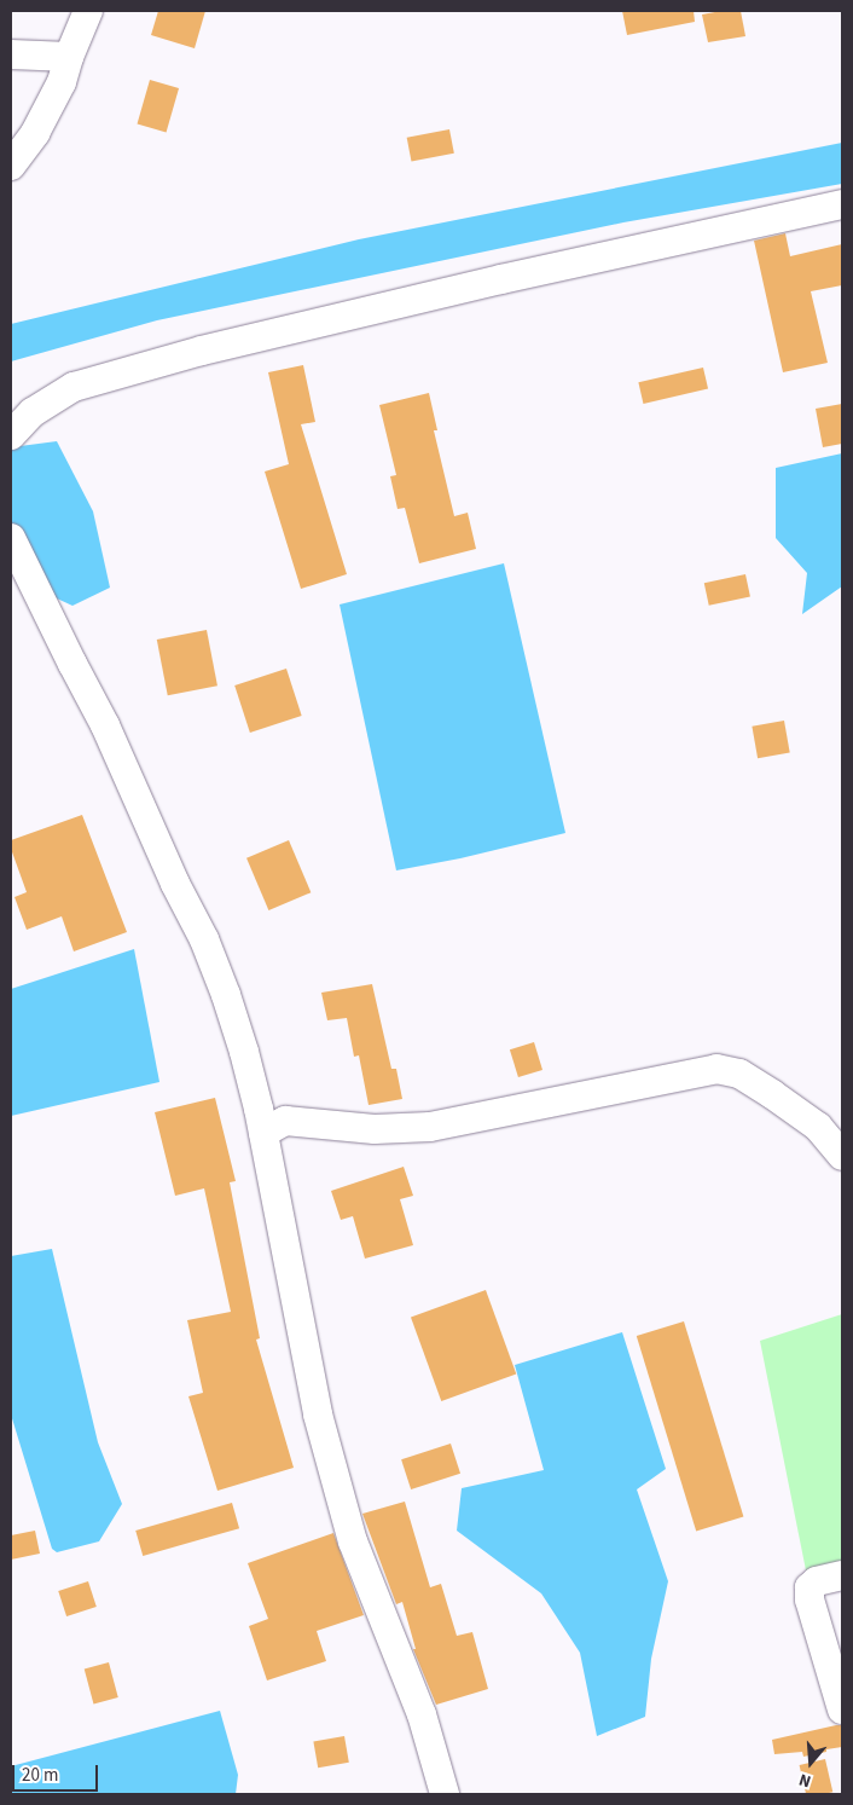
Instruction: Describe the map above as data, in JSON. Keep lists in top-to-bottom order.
{
  "scale_bar": "20 m",
  "north": "bottom"
}
